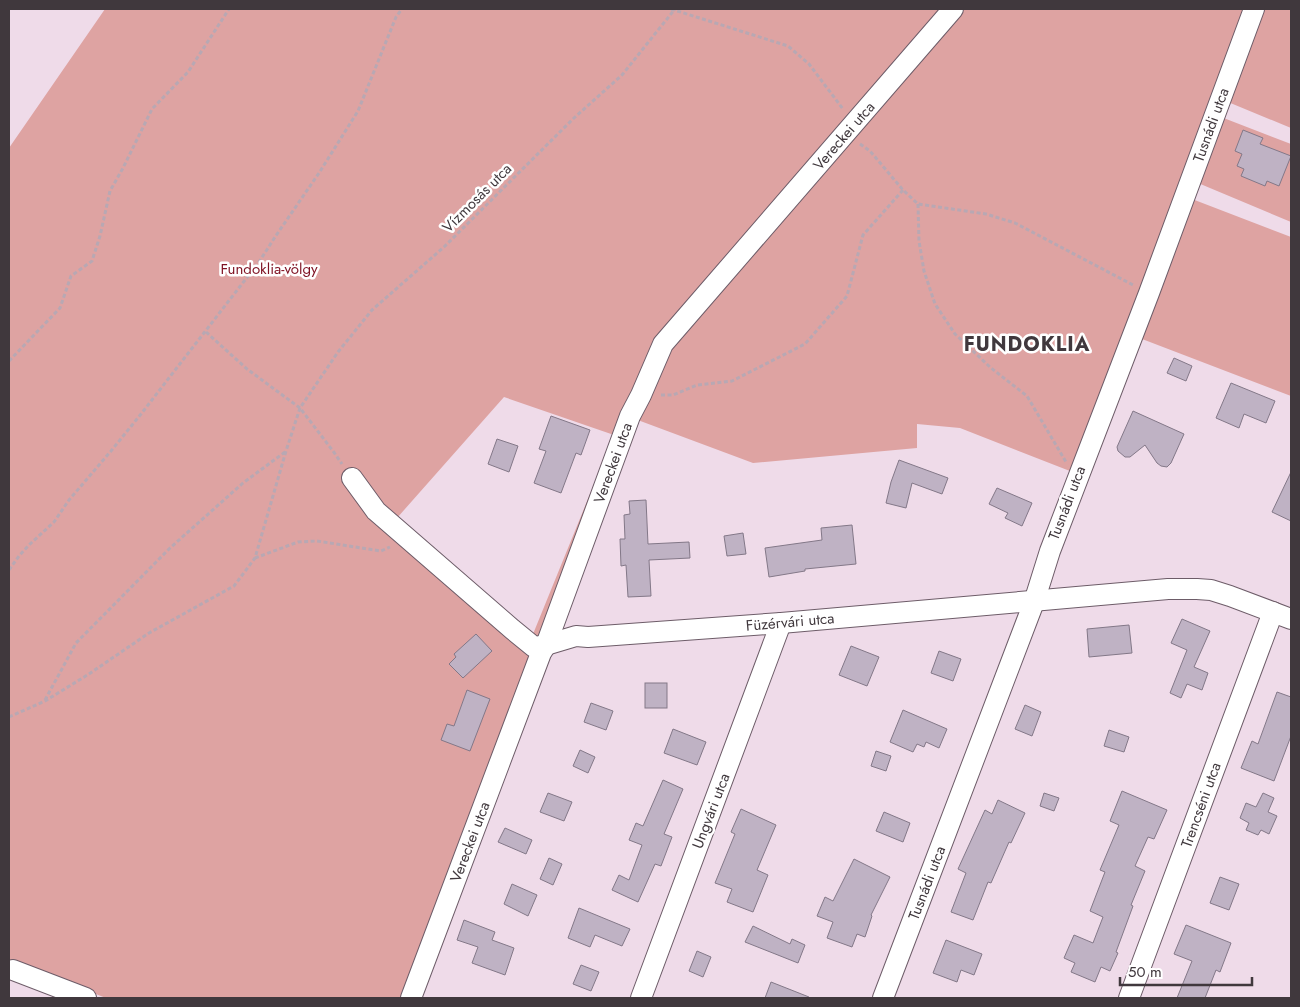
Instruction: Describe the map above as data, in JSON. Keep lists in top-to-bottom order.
{
  "streets": {
    "street": [
      "Tusnádi utca",
      "Vereckei utca",
      "Füzérvári utca",
      "Trencséni utca",
      "Ungvári utca"
    ],
    "path": ["Vízmosás utca"]
  },
  "crossings": [
    ["Tusnádi utca", "Füzérvári utca"],
    ["Vereckei utca", "Füzérvári utca"],
    ["Füzérvári utca", "Trencséni utca"],
    ["Füzérvári utca", "Ungvári utca"]
  ],
  "districts": ["FUNDOKLIA"],
  "parks": ["Fundoklia-völgy"],
  "scale_bar": "50 m"
}
